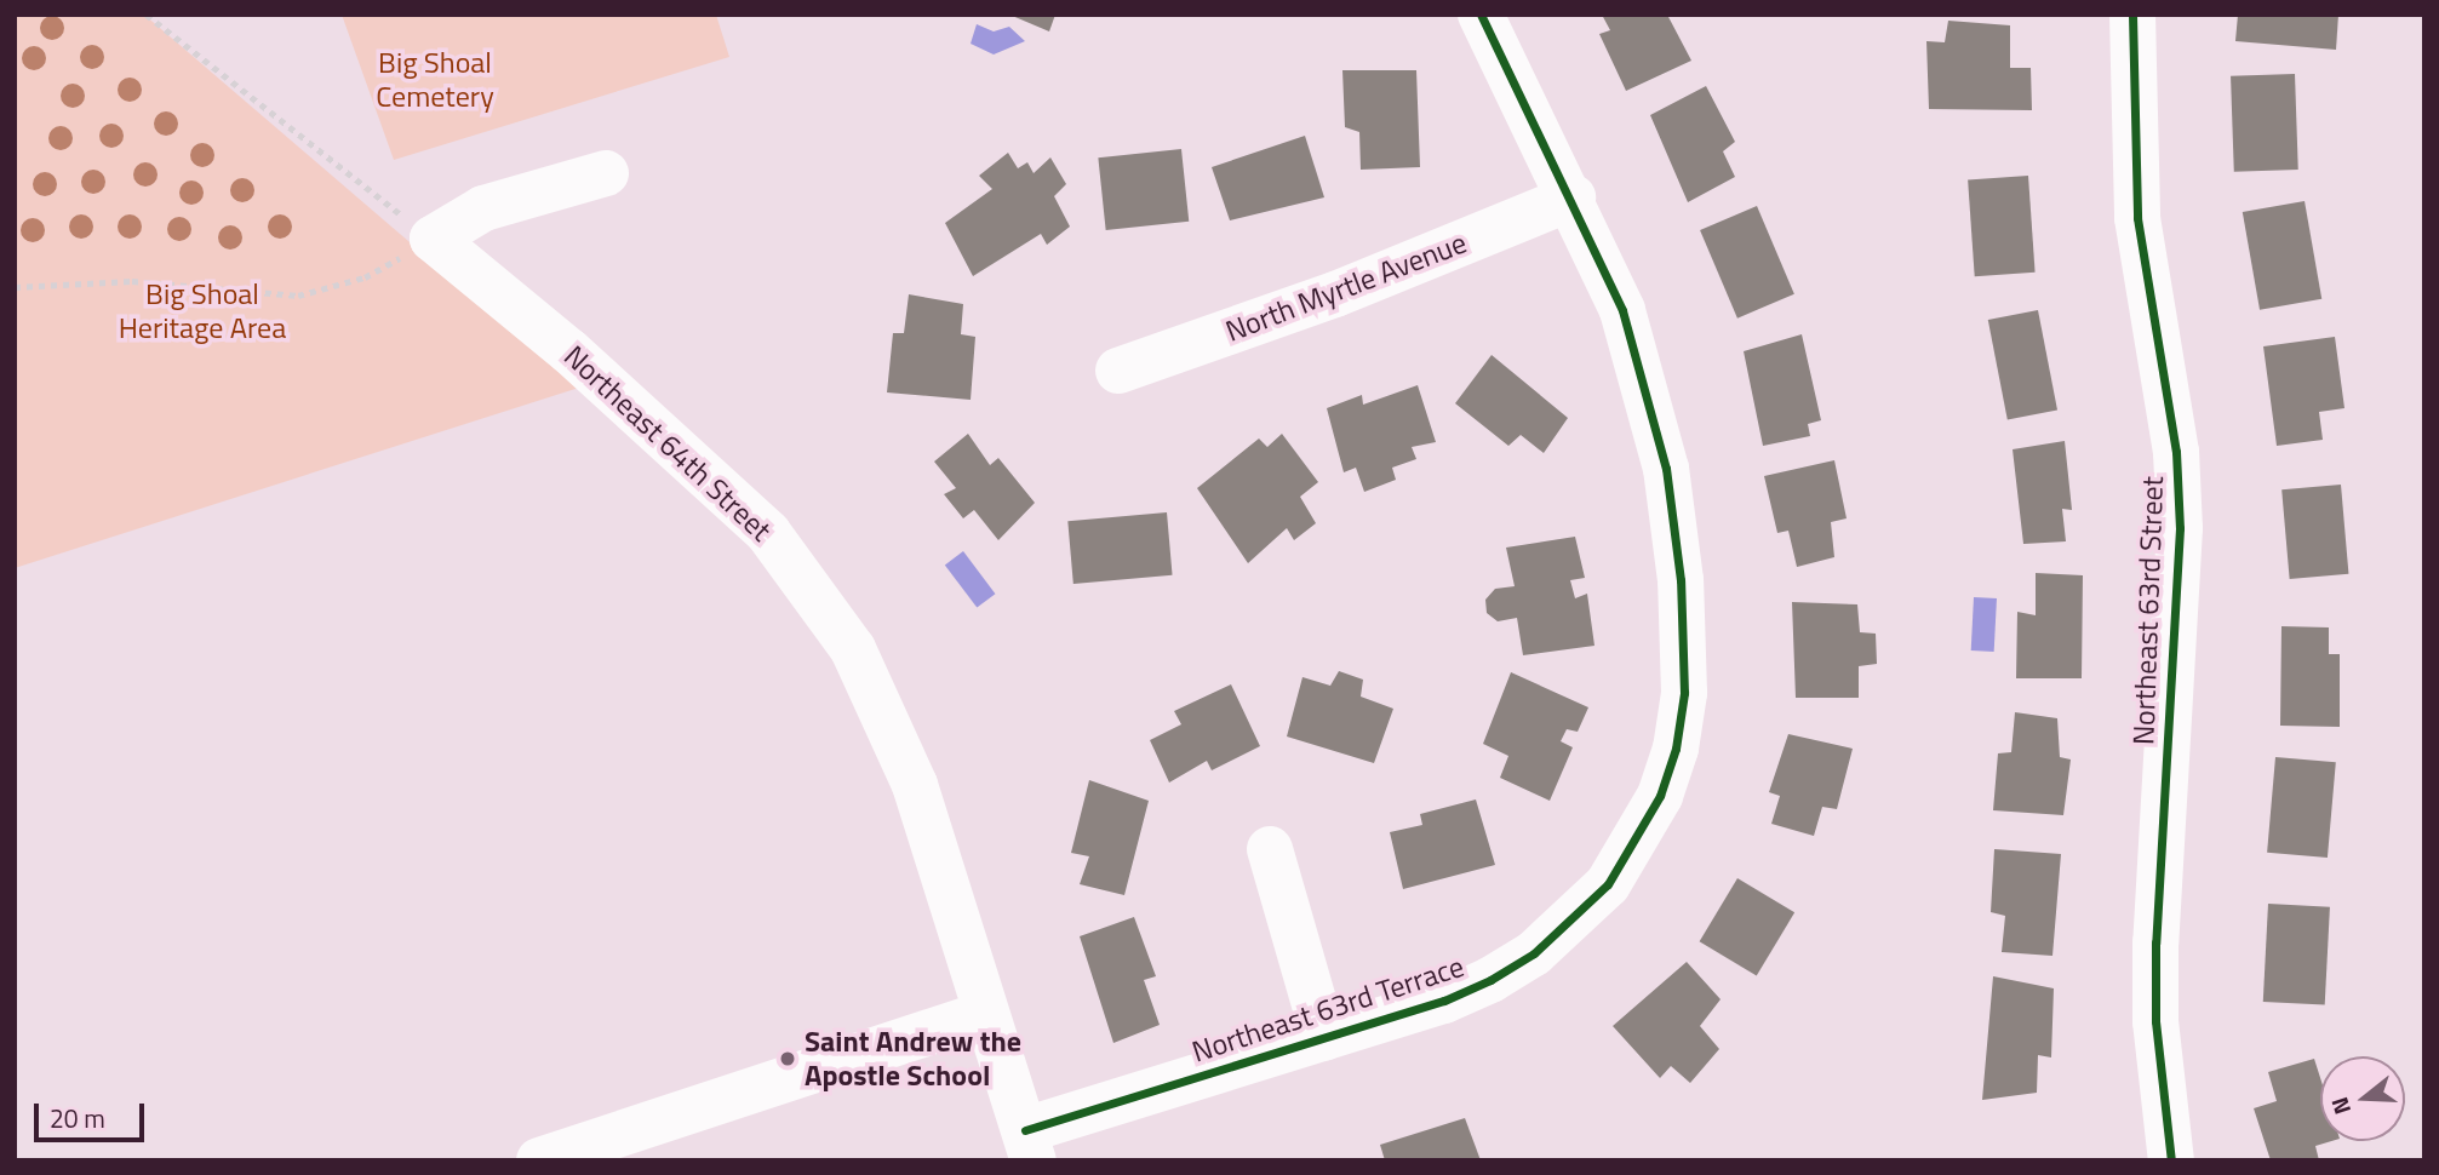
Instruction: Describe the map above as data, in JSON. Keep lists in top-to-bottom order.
{
  "streets": {
    "street": [
      "North Myrtle Avenue",
      "Northeast 64th Street",
      "Northeast 63rd Street",
      "Northeast 63rd Terrace"
    ]
  },
  "crossings": [
    ["North Myrtle Avenue", "Northeast 63rd Terrace"],
    ["Northeast 64th Street", "Northeast 63rd Terrace"]
  ],
  "parks": ["Big Shoal Cemetery", "Big Shoal Heritage Area"],
  "places": ["Saint Andrew the Apostle School"],
  "scale_bar": "20 m",
  "north": "left"
}
